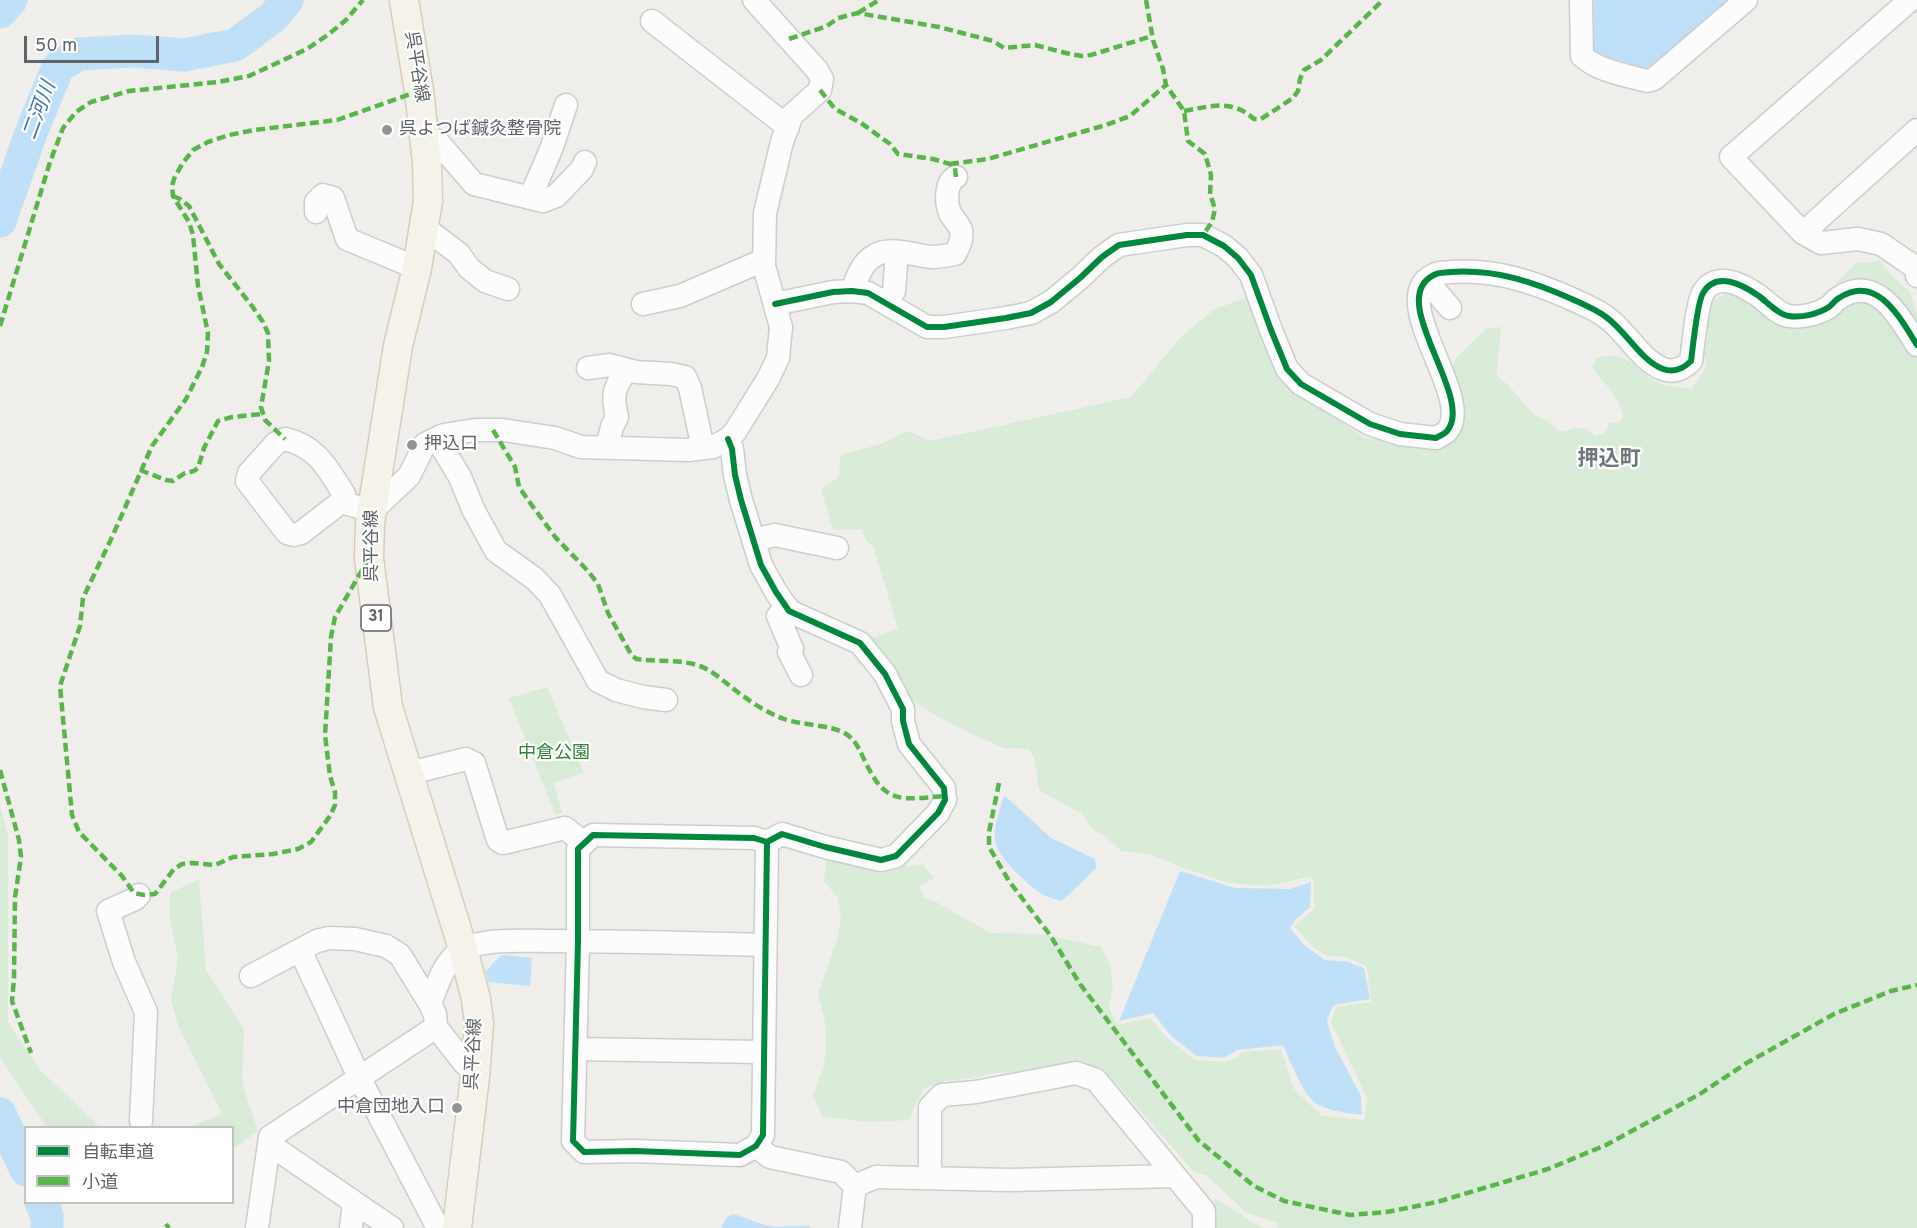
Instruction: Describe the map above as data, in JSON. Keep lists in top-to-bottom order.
{
  "streets": {
    "main road": ["呉平谷線", "31"]
  },
  "districts": ["押込町"],
  "water": ["二河川"],
  "parks": ["中倉公園"],
  "places": ["呉よつば鍼灸整骨院", "押込口", "中倉団地入口"],
  "legend": ["自転車道", "小道"],
  "scale_bar": "50 m"
}
